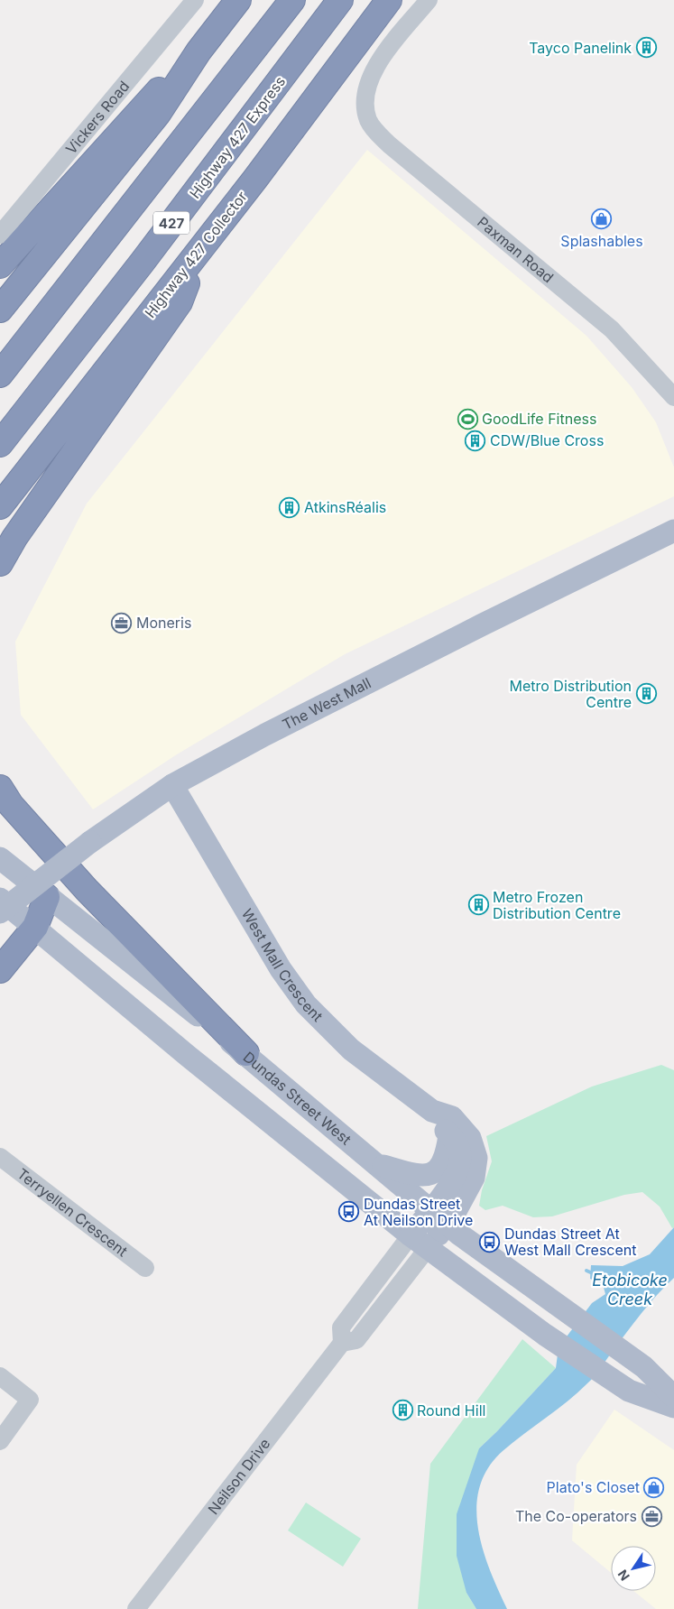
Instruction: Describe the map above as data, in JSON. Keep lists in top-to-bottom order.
{
  "streets": {
    "highway": ["Highway 427 Express", "427", "Highway 427 Collector"],
    "main road": [
      "The West Mall",
      "West Mall Crescent",
      "Dundas Street West",
      "Neilson Drive"
    ],
    "street": ["Vickers Road", "Paxman Road", "Terryellen Crescent"]
  },
  "crossings": [
    ["The West Mall", "West Mall Crescent"],
    ["West Mall Crescent", "Dundas Street West"],
    ["West Mall Crescent", "Neilson Drive"],
    ["Dundas Street West", "Neilson Drive"]
  ],
  "water": ["Etobicoke Creek"],
  "places": {
    "building": [
      "Tayco Panelink",
      "CDW/Blue Cross",
      "AtkinsRéalis",
      "Metro Distribution Centre",
      "Metro Frozen Distribution Centre",
      "Round Hill"
    ],
    "shop": ["Splashables", "Plato's Closet"],
    "sports": ["GoodLife Fitness"],
    "office": ["Moneris", "The Co-operators"],
    "bus stop": ["Dundas Street At Neilson Drive", "Dundas Street At West Mall Crescent"]
  },
  "north": "bottom left"
}
